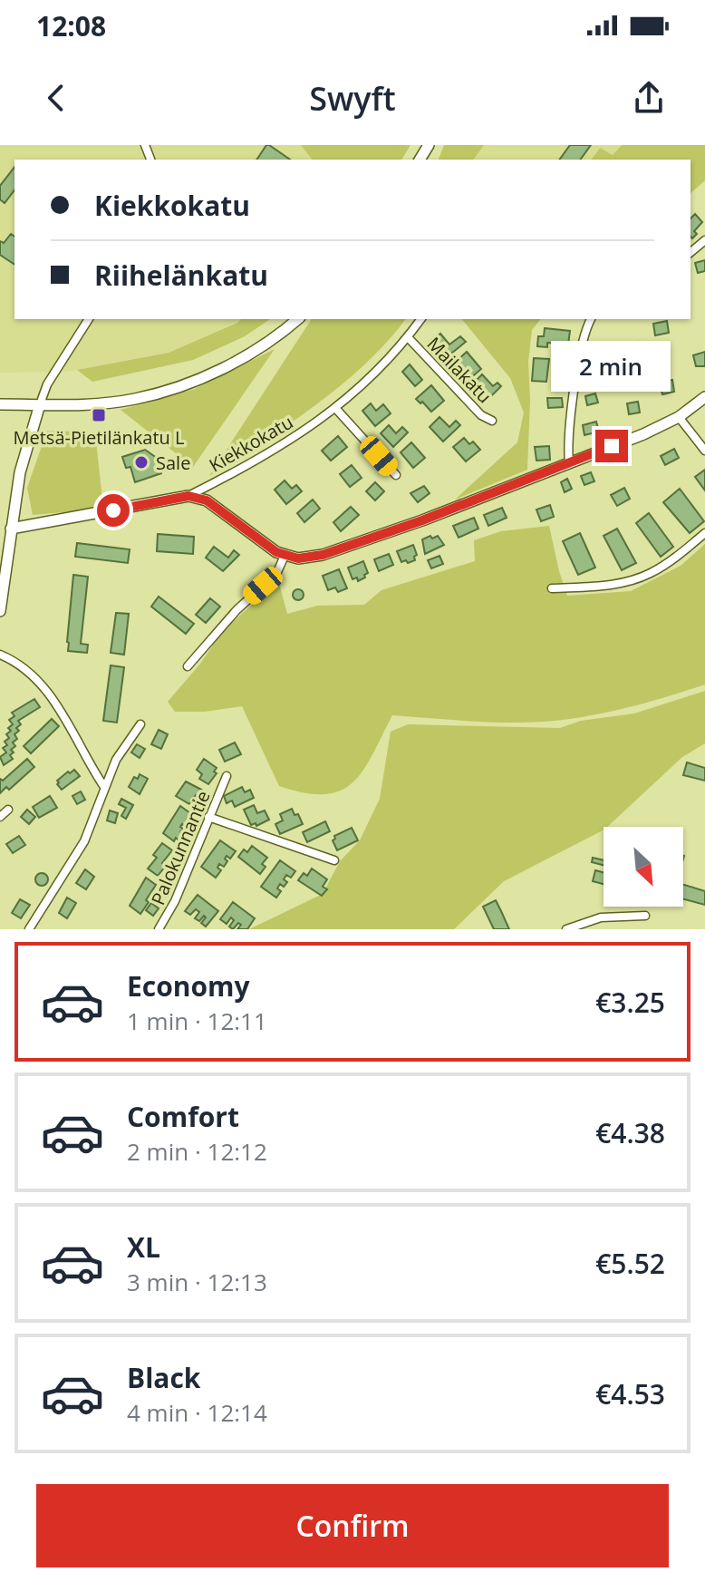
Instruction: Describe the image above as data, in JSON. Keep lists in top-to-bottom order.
{
  "streets": {
    "street": ["Mailakatu", "Kiekkokatu", "Palokunnantie"]
  },
  "crossings": [
    ["Mailakatu", "Kiekkokatu"]
  ],
  "places": {
    "transit": ["Metsä-Pietilänkatu L"],
    "other": ["Sale"]
  },
  "north": "bottom right",
  "page": {
    "status": "12:08",
    "header": "Swyft",
    "banner": ["Kiekkokatu", "Riihelänkatu"],
    "bubble": "2 min",
    "list": [
      {
        "name": "Economy",
        "note": "1 min · 12:11",
        "value": "€3.25"
      },
      {
        "name": "Comfort",
        "note": "2 min · 12:12",
        "value": "€4.38"
      },
      {
        "name": "XL",
        "note": "3 min · 12:13",
        "value": "€5.52"
      },
      {
        "name": "Black",
        "note": "4 min · 12:14",
        "value": "€4.53"
      }
    ],
    "buttons": "Confirm"
  }
}
